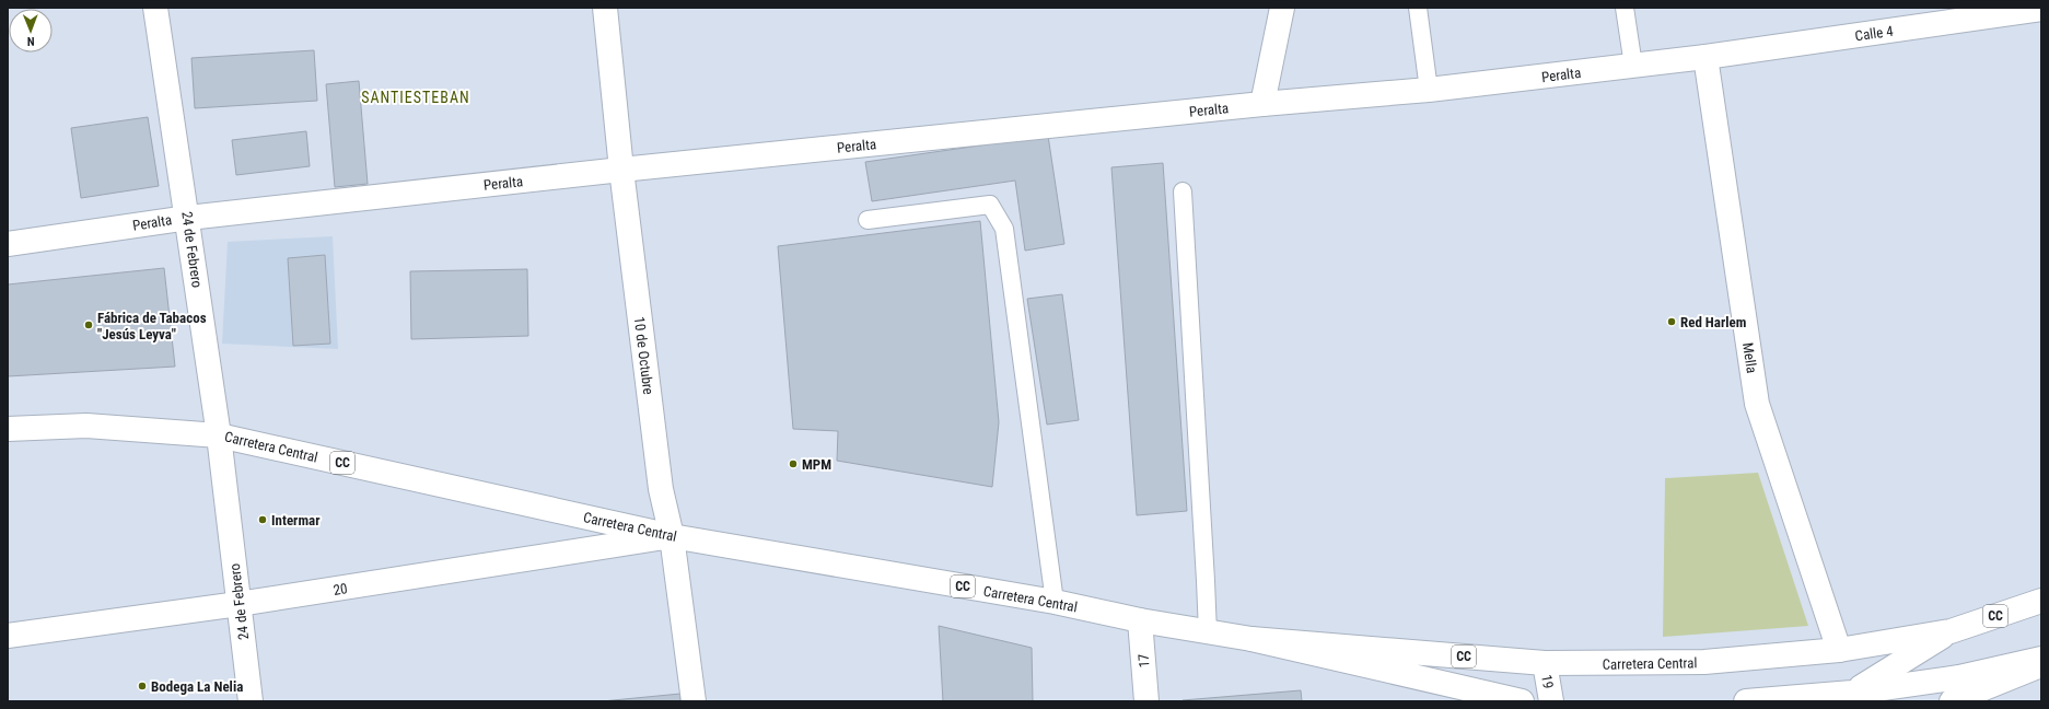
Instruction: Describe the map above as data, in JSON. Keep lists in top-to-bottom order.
{
  "streets": {
    "street": [
      "Calle 4",
      "Peralta",
      "24 de Febrero",
      "10 de Octubre",
      "Mella",
      "Carretera Central",
      "CC",
      "20",
      "17",
      "19"
    ]
  },
  "crossings": [
    ["Calle 4", "Peralta"],
    ["Calle 4", "Mella"],
    ["Peralta", "24 de Febrero"],
    ["Peralta", "10 de Octubre"],
    ["Peralta", "Mella"],
    ["24 de Febrero", "Carretera Central"],
    ["24 de Febrero", "20"],
    ["10 de Octubre", "Carretera Central"],
    ["10 de Octubre", "20"],
    ["Mella", "Carretera Central"],
    ["Carretera Central", "20"],
    ["Carretera Central", "17"],
    ["Carretera Central", "19"]
  ],
  "districts": ["SANTIESTEBAN"],
  "places": [
    "Red Harlem",
    "Fábrica de Tabacos \"Jesús Leyva\"",
    "MPM",
    "Intermar",
    "Bodega La Nelia"
  ],
  "north": "bottom"
}
